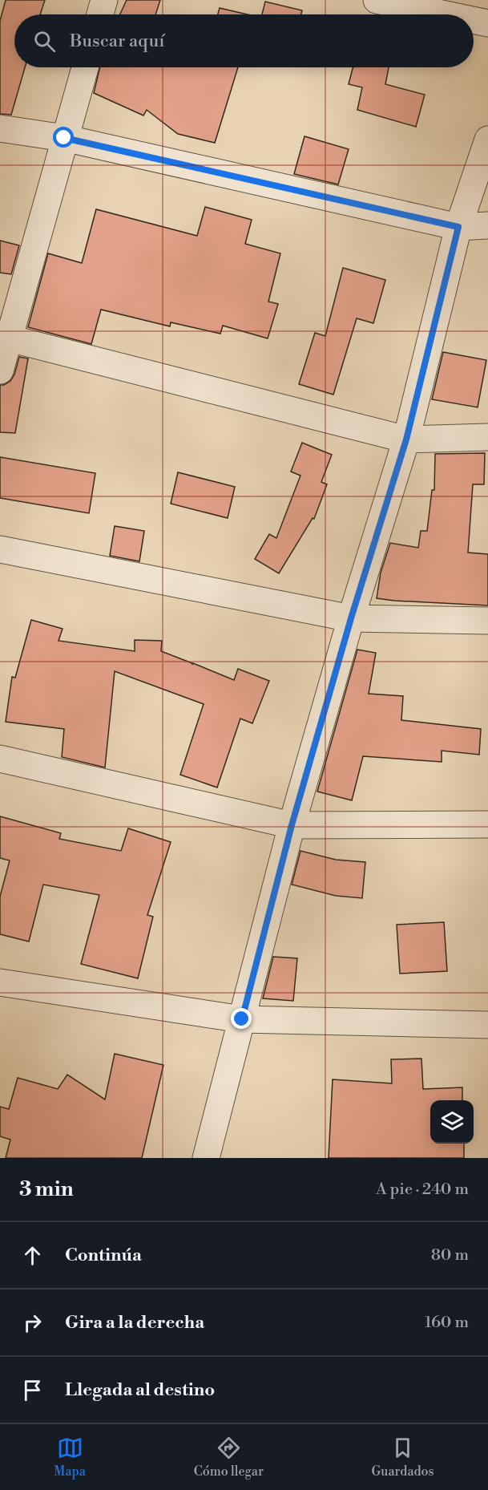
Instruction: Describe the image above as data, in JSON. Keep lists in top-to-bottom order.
{
  "page": {
    "search": "Buscar aquí",
    "heading": ["3 min", "A pie · 240 m"],
    "list": [
      ["Continúa", "80 m"],
      ["Gira a la derecha", "160 m"],
      "Llegada al destino"
    ],
    "nav": ["Mapa", "Cómo llegar", "Guardados"]
  }
}
